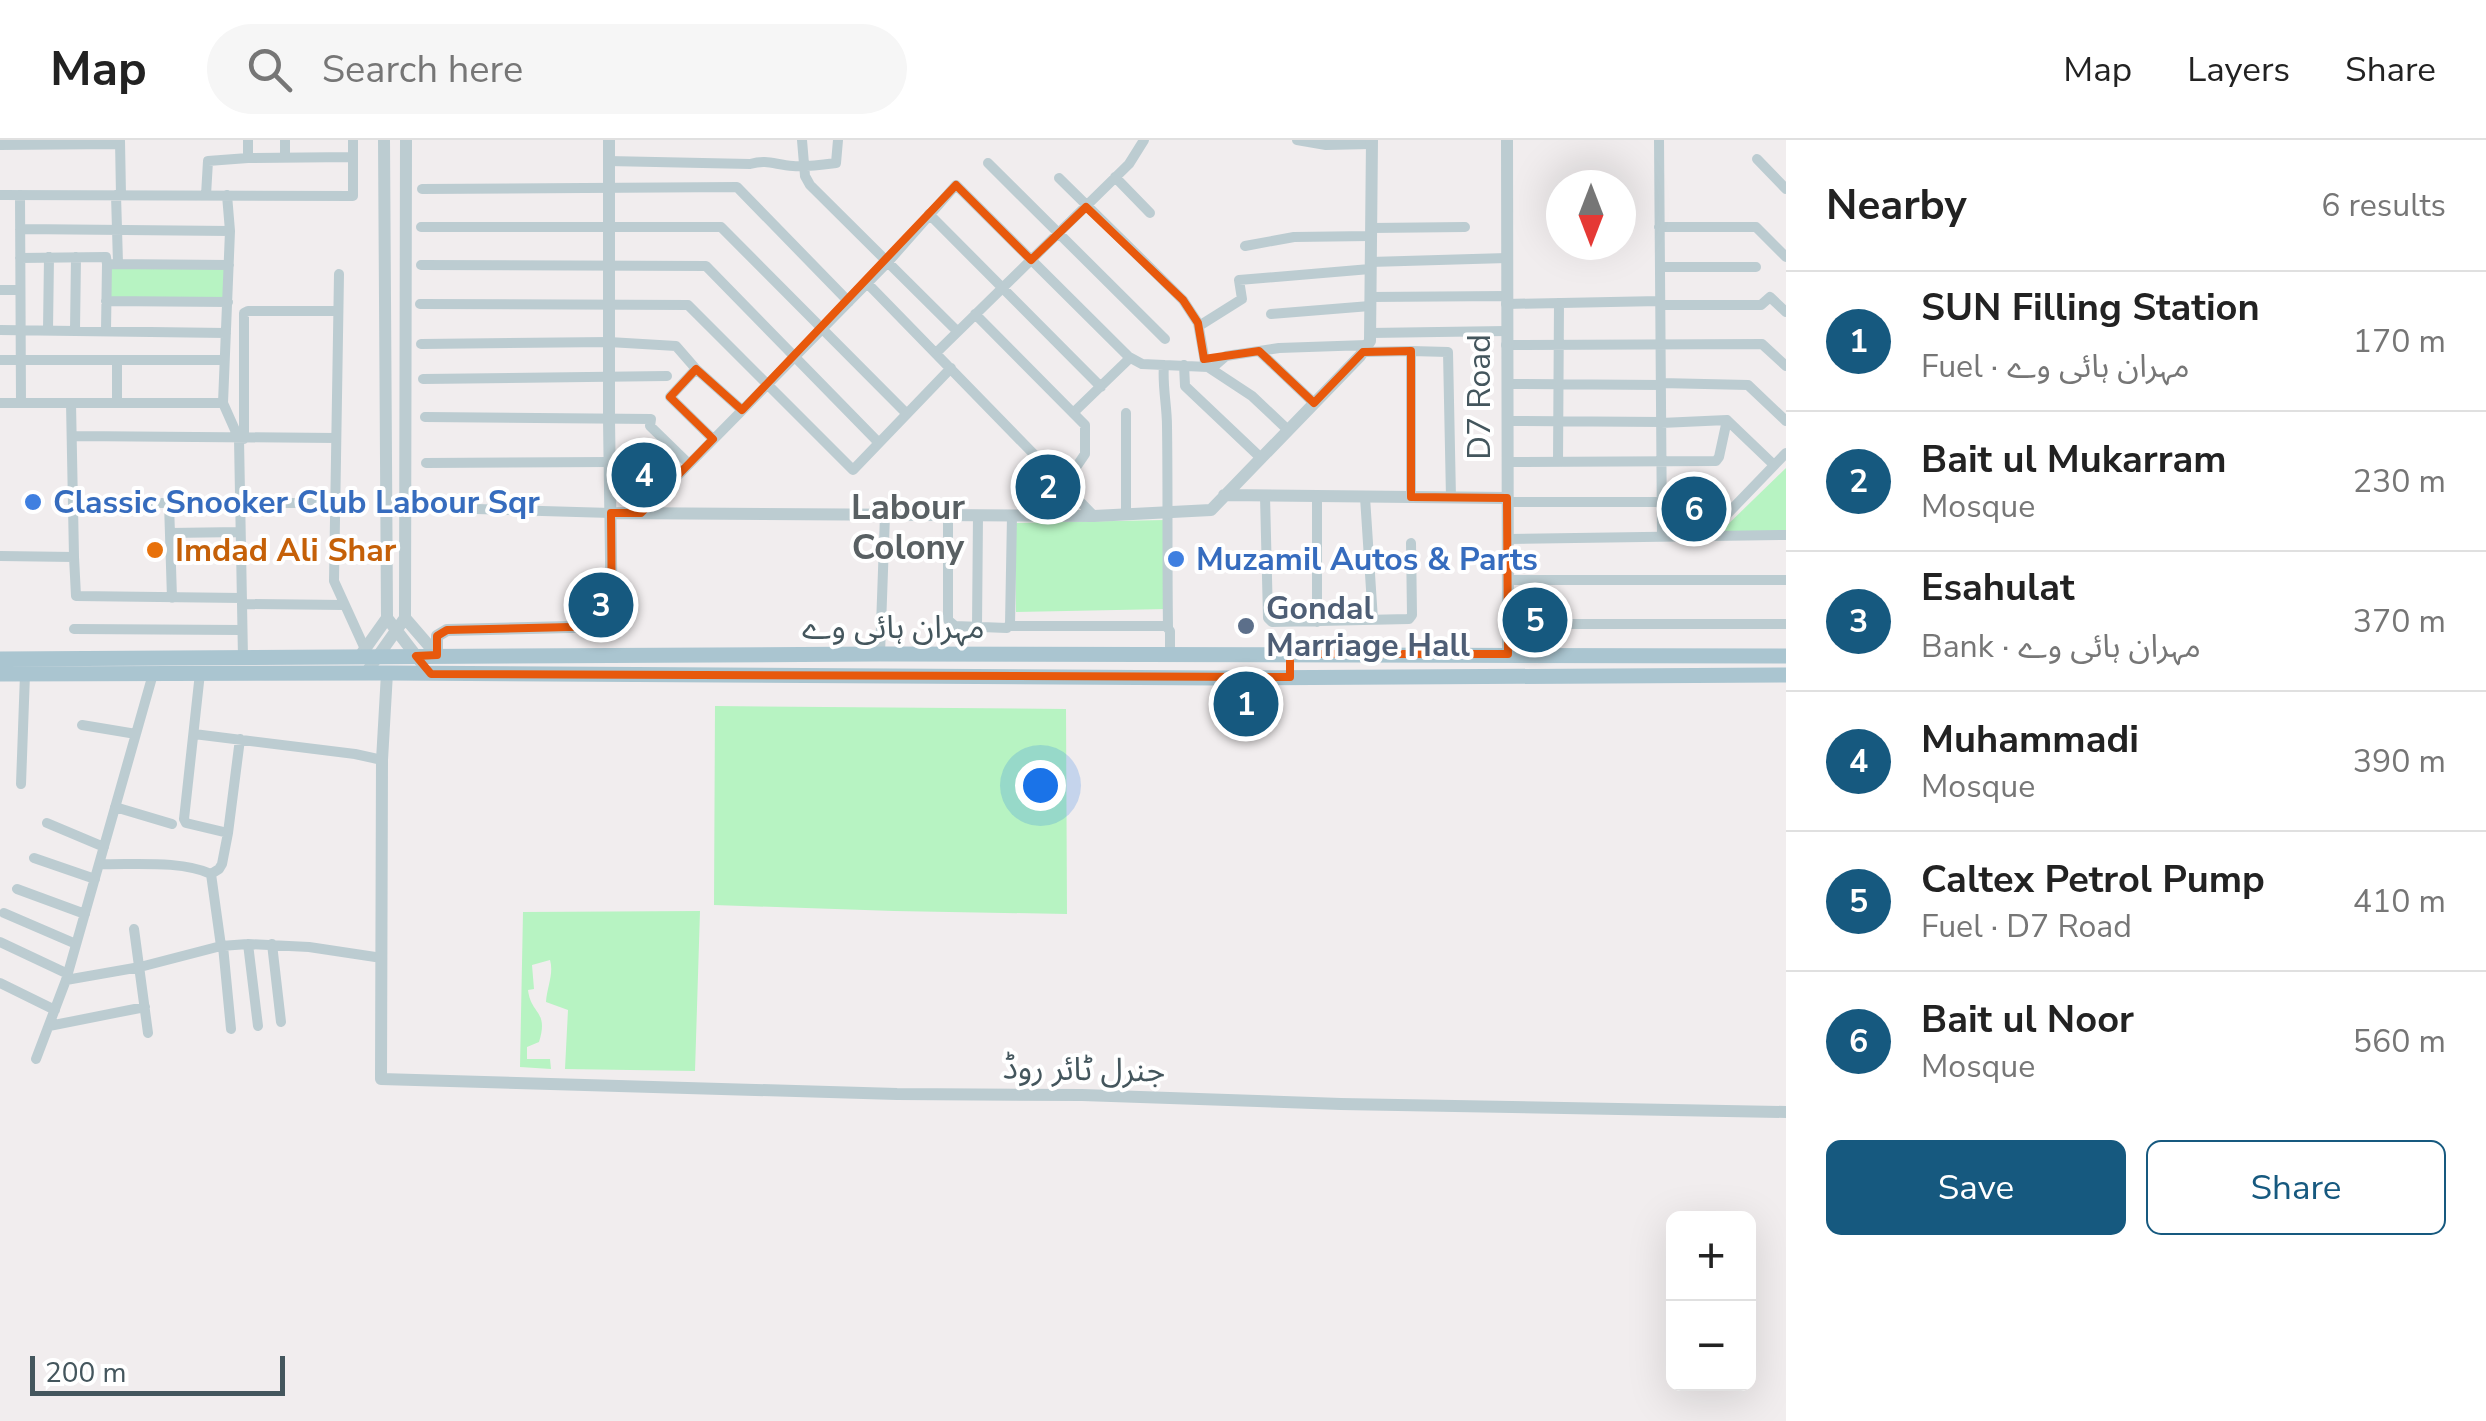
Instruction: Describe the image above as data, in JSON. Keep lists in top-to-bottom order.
{
  "streets": {
    "main road": ["مہران ہائی وے"],
    "street": ["D7 Road", "جنرل ٹائر روڈ"]
  },
  "crossings": [
    ["D7 Road", "مہران ہائی وے"]
  ],
  "districts": ["Labour Colony"],
  "places": [
    "Classic Snooker Club Labour Sqr",
    "Imdad Ali Shar",
    "Muzamil Autos & Parts",
    "Gondal Marriage Hall"
  ],
  "scale_bar": "200 m",
  "north": "bottom",
  "page": {
    "header": "Map",
    "search": "Search here",
    "nav": ["Map", "Layers", "Share"],
    "heading": ["Nearby", "6 results"],
    "list": [
      {
        "mark": "1",
        "name": "SUN Filling Station",
        "note": "Fuel · مہران ہائی وے",
        "value": "170 m"
      },
      {
        "mark": "2",
        "name": "Bait ul Mukarram",
        "note": "Mosque",
        "value": "230 m"
      },
      {
        "mark": "3",
        "name": "Esahulat",
        "note": "Bank · مہران ہائی وے",
        "value": "370 m"
      },
      {
        "mark": "4",
        "name": "Muhammadi",
        "note": "Mosque",
        "value": "390 m"
      },
      {
        "mark": "5",
        "name": "Caltex Petrol Pump",
        "note": "Fuel · D7 Road",
        "value": "410 m"
      },
      {
        "mark": "6",
        "name": "Bait ul Noor",
        "note": "Mosque",
        "value": "560 m"
      }
    ],
    "pins": [
      "4",
      "2",
      "6",
      "3",
      "5",
      "1"
    ],
    "buttons": ["Save", "Share"],
    "map_buttons": ["+", "−"],
    "scale": "200 m"
  }
}
